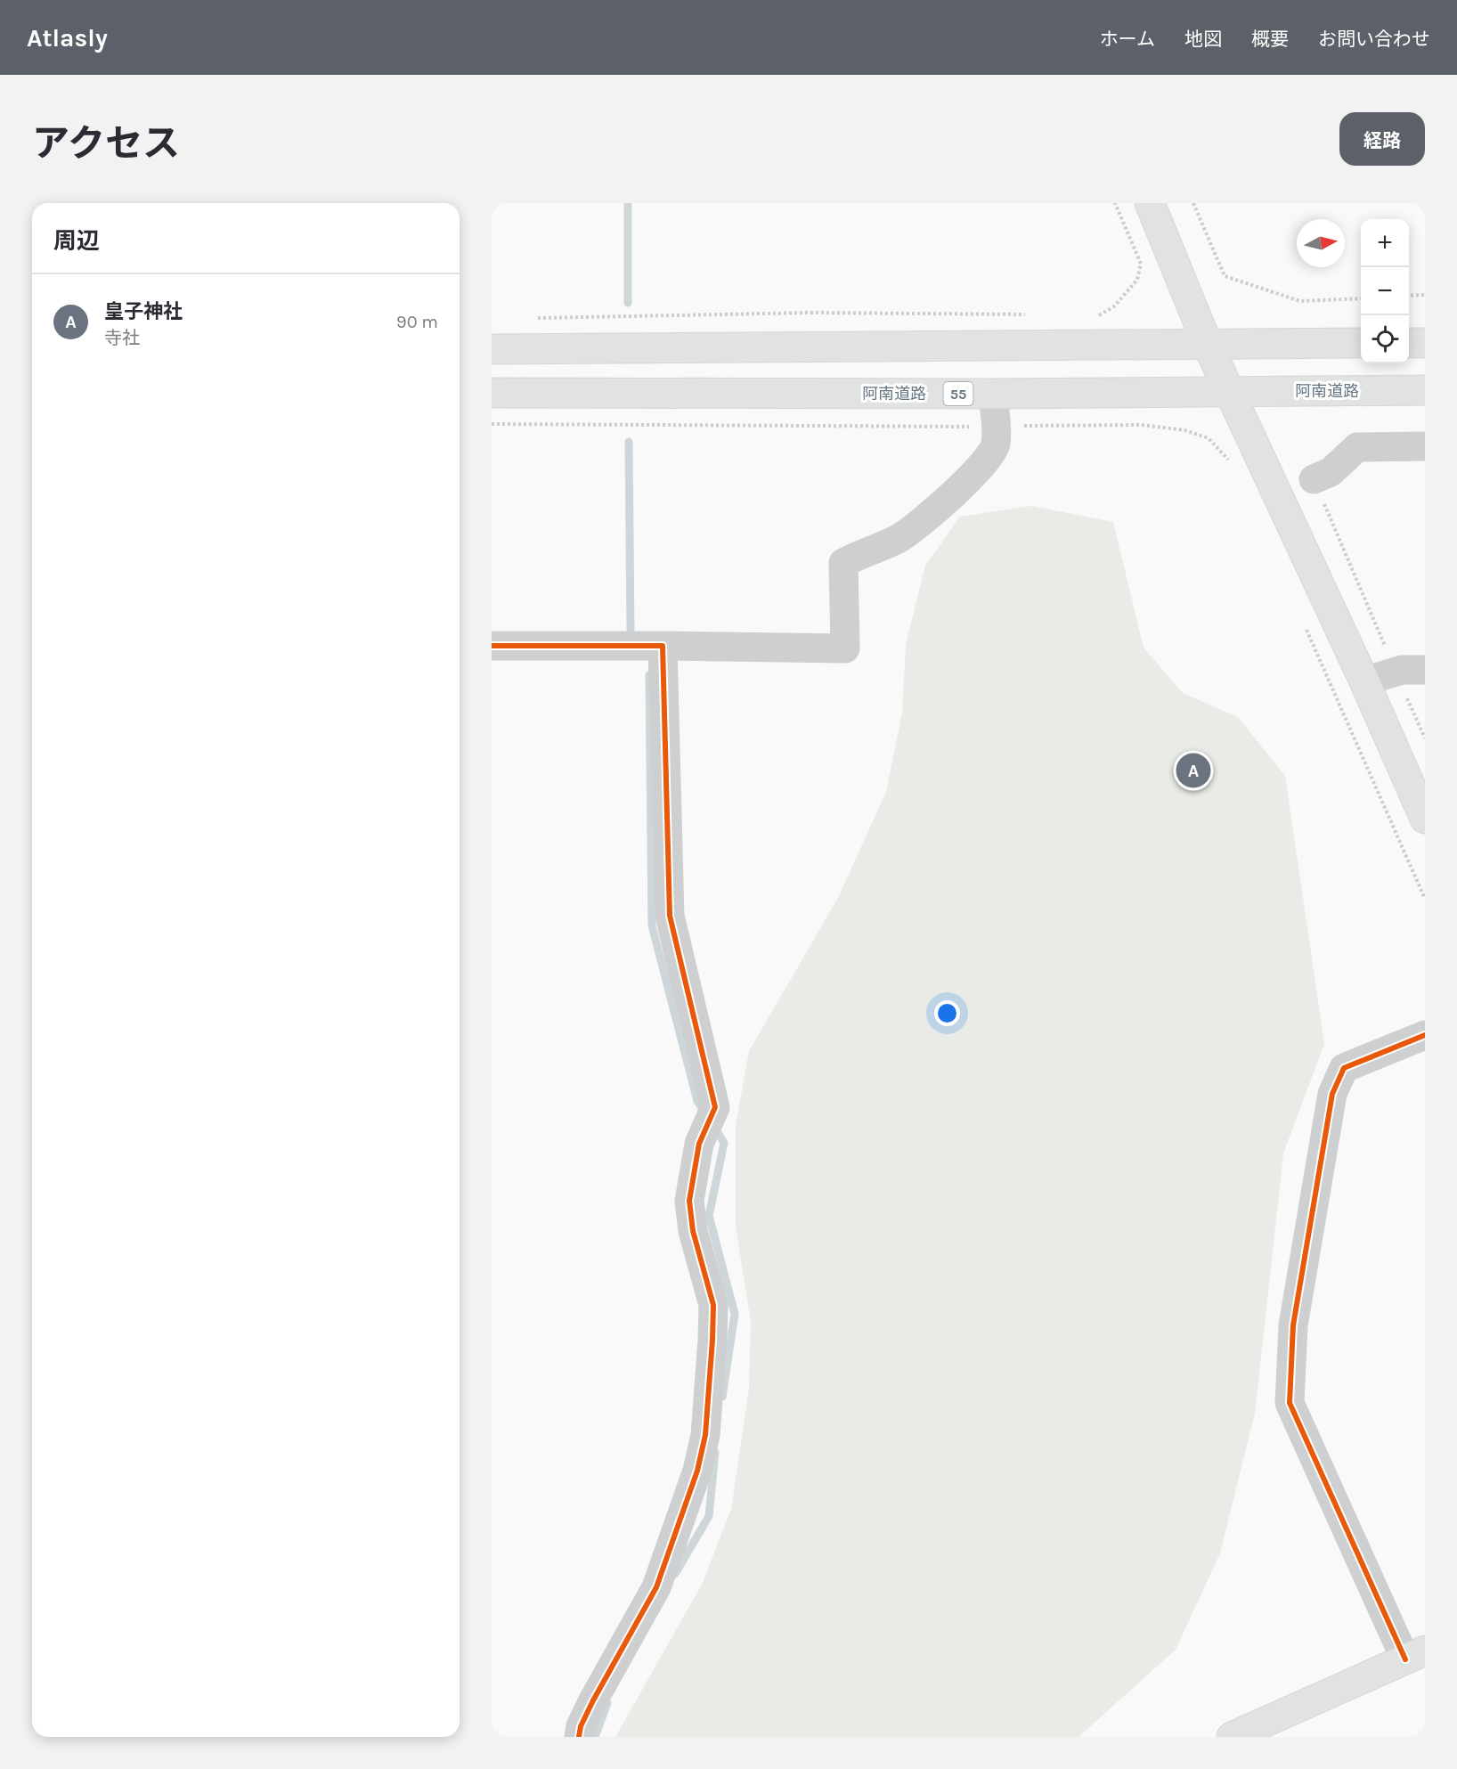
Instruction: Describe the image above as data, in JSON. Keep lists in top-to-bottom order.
{
  "streets": {
    "main road": ["阿南道路", "55"]
  },
  "north": "right",
  "page": {
    "header": "Atlasly",
    "nav": [
      "ホーム",
      "地図",
      "概要",
      "お問い合わせ"
    ],
    "title": "アクセス",
    "buttons": "経路",
    "heading": "周辺",
    "map_buttons": ["+", "−"],
    "list": [
      {
        "mark": "A",
        "name": "皇子神社",
        "note": "寺社",
        "value": "90 m"
      }
    ],
    "pins": "A"
  }
}
